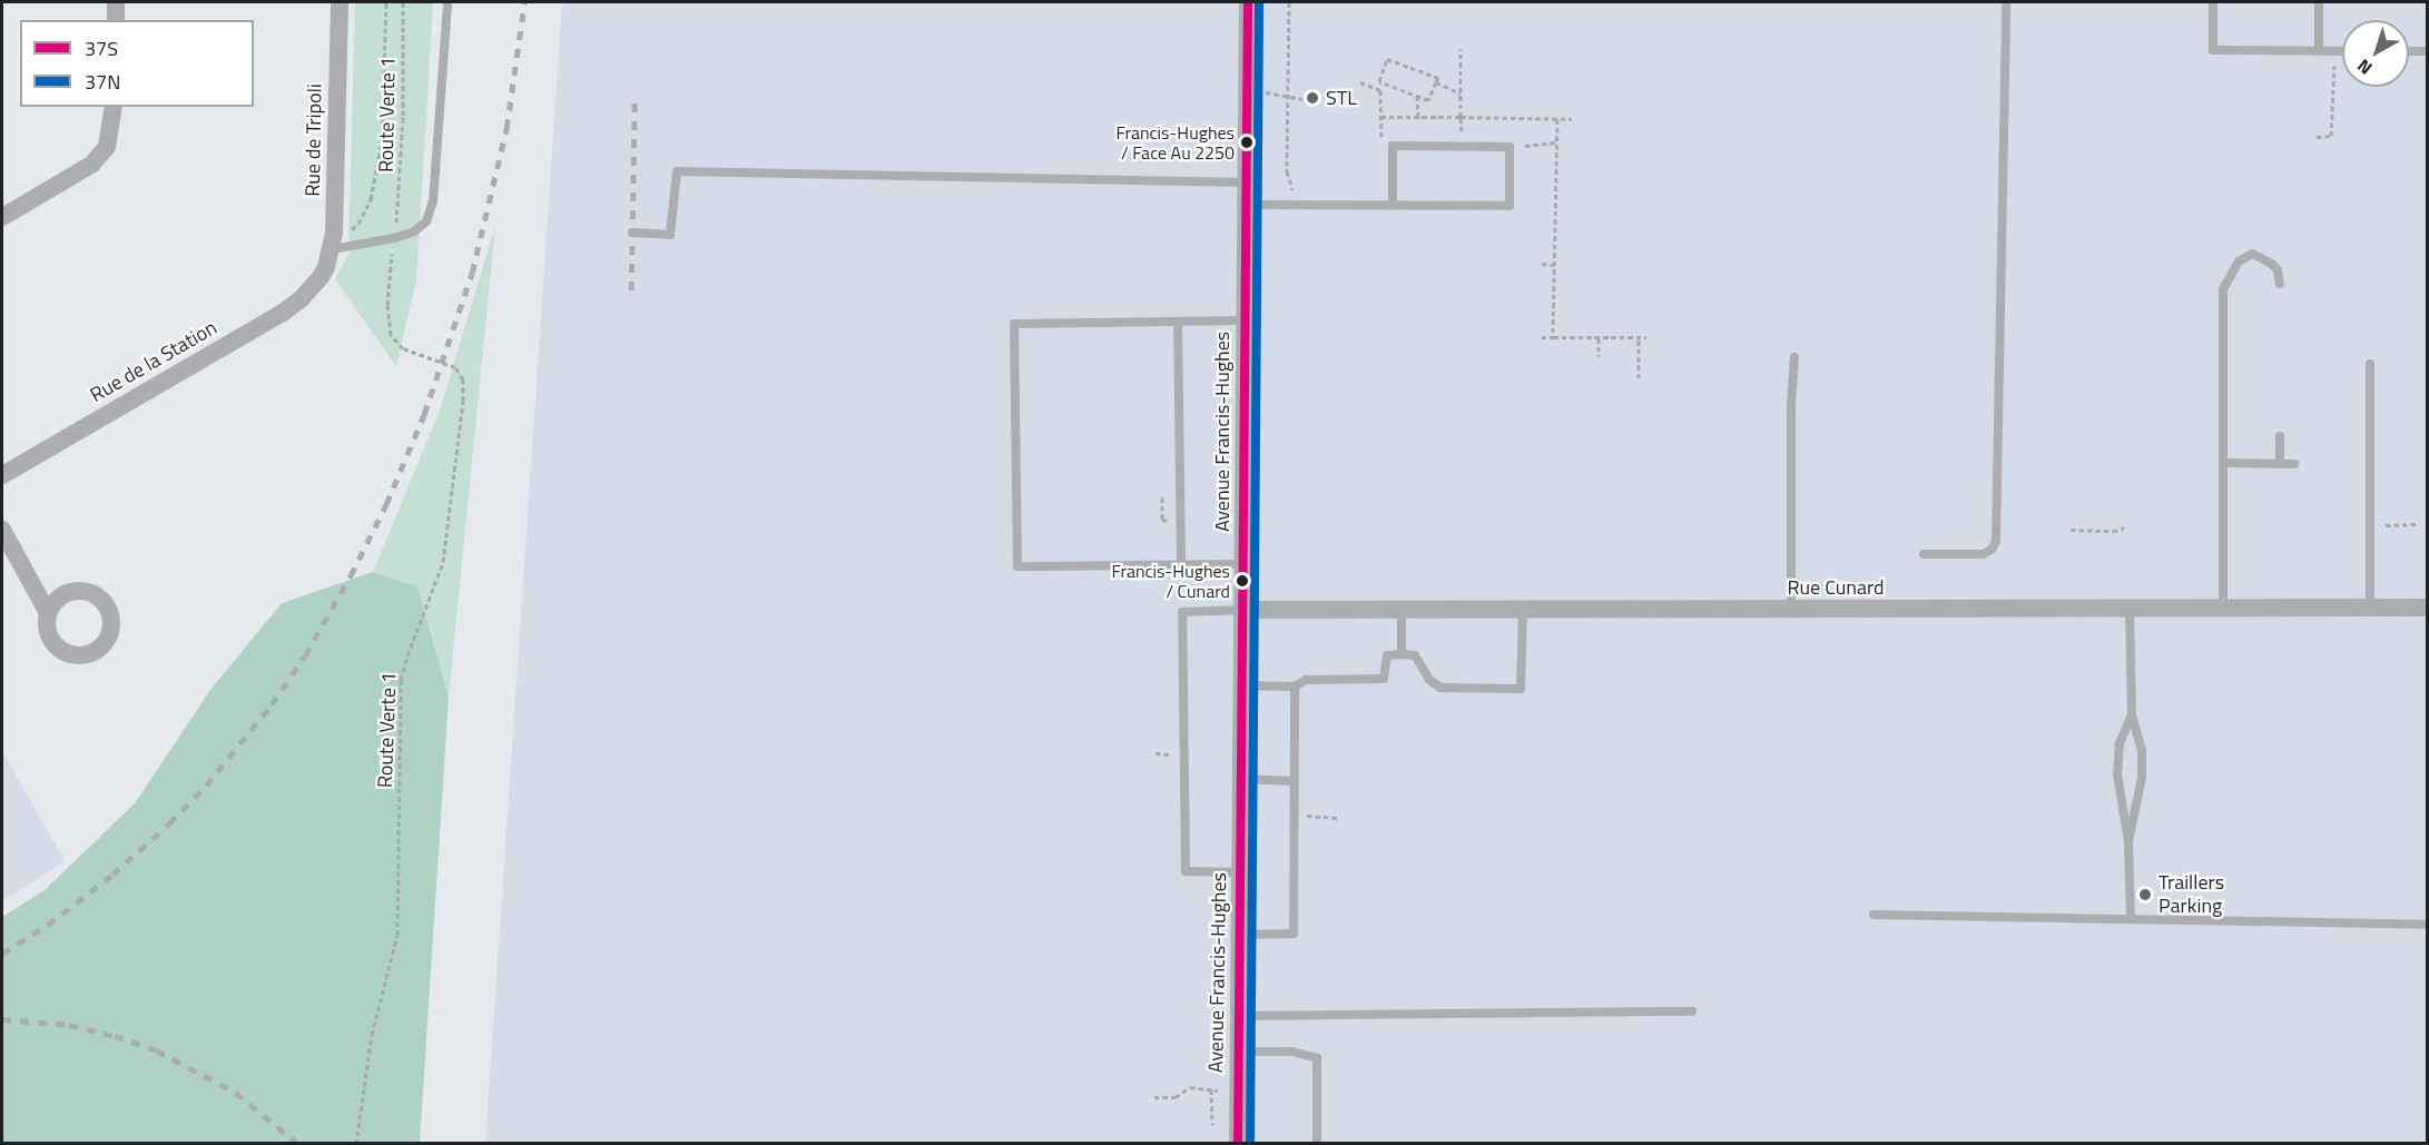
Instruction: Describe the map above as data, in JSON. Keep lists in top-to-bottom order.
{
  "streets": {
    "street": [
      "Rue de Tripoli",
      "Rue de la Station",
      "Avenue Francis-Hughes",
      "Rue Cunard"
    ],
    "path": ["Route Verte 1"]
  },
  "crossings": [
    ["Rue de Tripoli", "Rue de la Station"],
    ["Avenue Francis-Hughes", "Rue Cunard"]
  ],
  "places": [
    "STL",
    "Francis-Hughes / Face Au 2250",
    "Francis-Hughes / Cunard",
    "Traillers Parking"
  ],
  "lines": ["transit line 37S", "transit line 37N"],
  "legend": ["37S", "37N"],
  "north": "bottom left"
}
